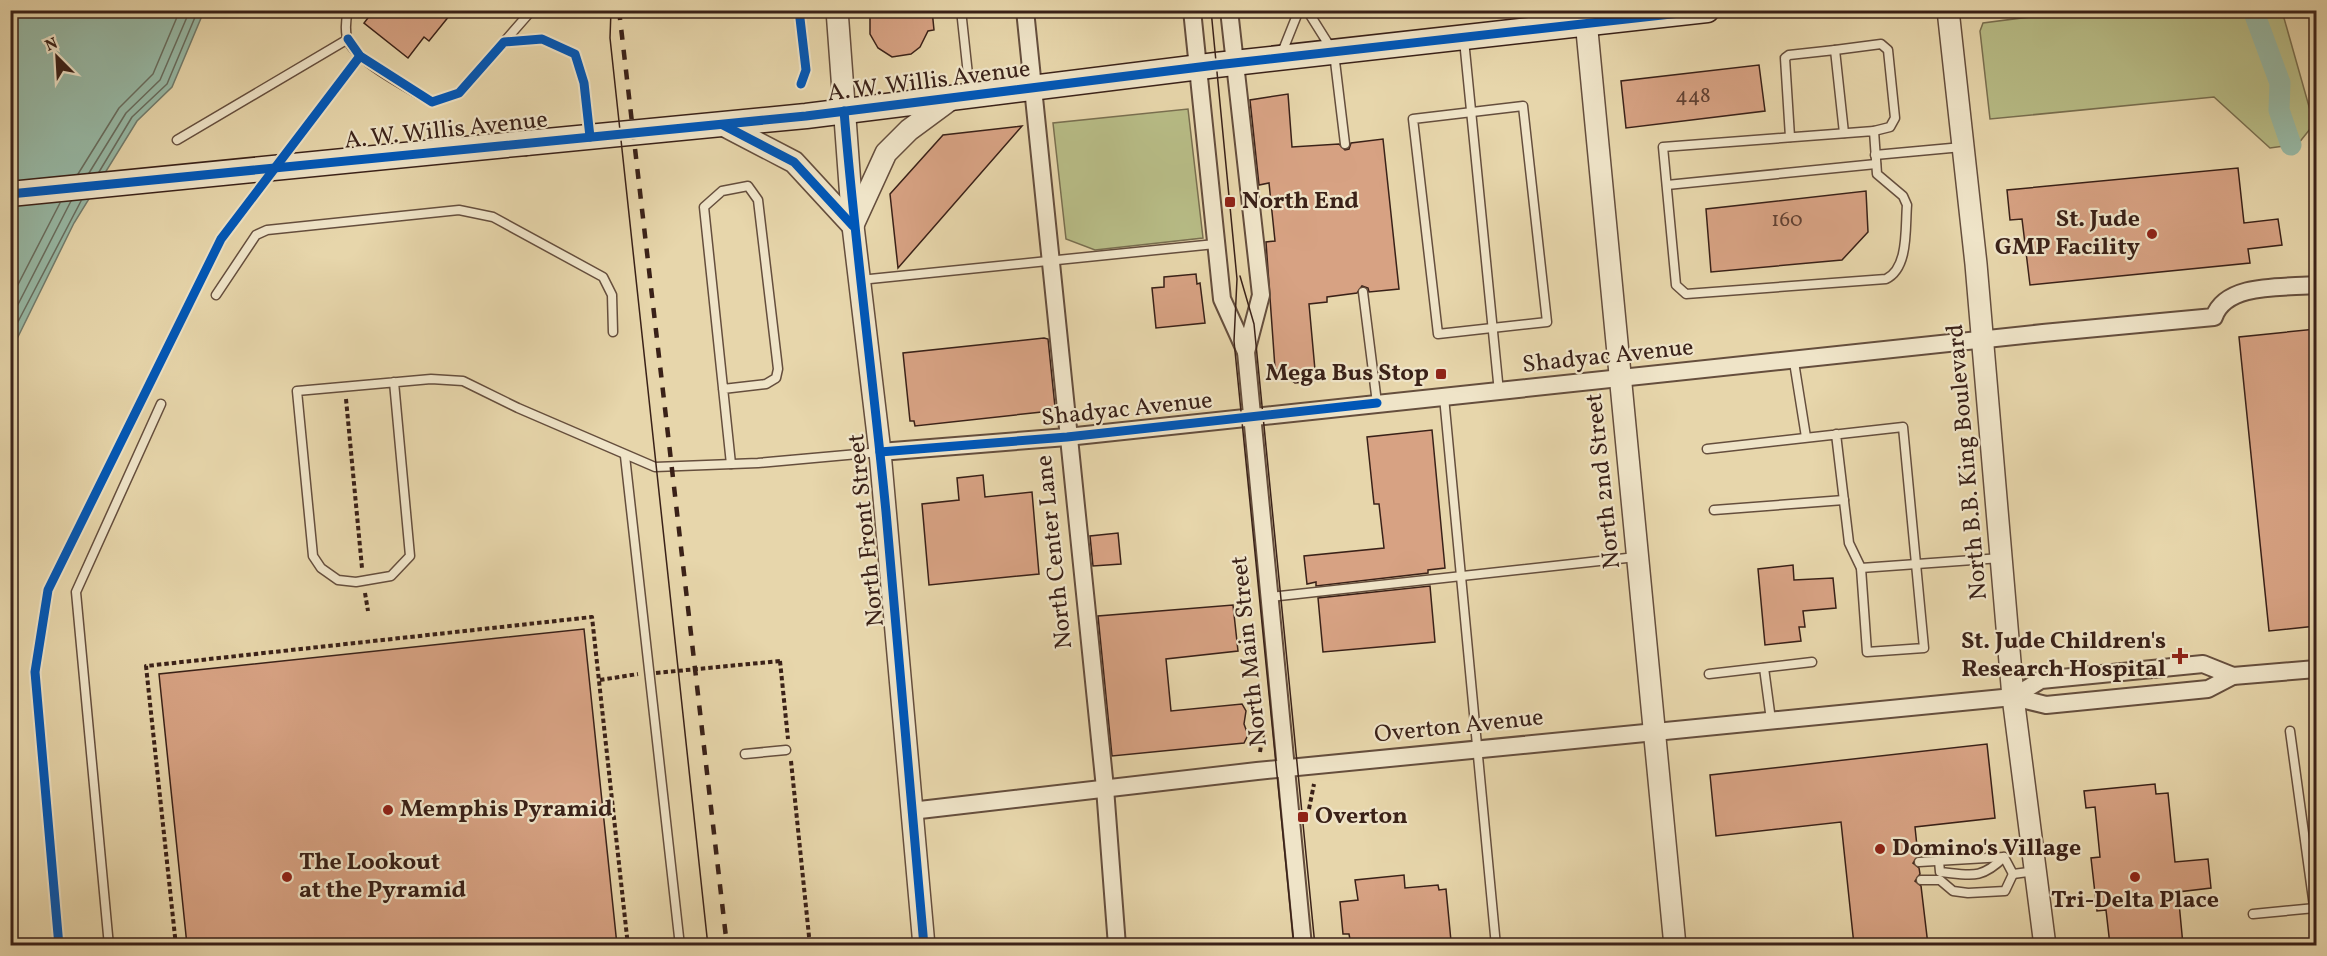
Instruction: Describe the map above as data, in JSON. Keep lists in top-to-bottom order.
{
  "streets": {
    "main road": ["A. W. Willis Avenue"],
    "street": [
      "Shadyac Avenue",
      "North B.B. King Boulevard",
      "North 2nd Street",
      "North Front Street",
      "North Center Lane",
      "North Main Street",
      "Overton Avenue"
    ]
  },
  "crossings": [
    ["A. W. Willis Avenue", "North 2nd Street"],
    ["A. W. Willis Avenue", "North Front Street"],
    ["A. W. Willis Avenue", "North Center Lane"],
    ["A. W. Willis Avenue", "North Main Street"],
    ["Shadyac Avenue", "North B.B. King Boulevard"],
    ["Shadyac Avenue", "North 2nd Street"],
    ["Shadyac Avenue", "North Front Street"],
    ["Shadyac Avenue", "North Center Lane"],
    ["Shadyac Avenue", "North Main Street"],
    ["North B.B. King Boulevard", "Overton Avenue"],
    ["North 2nd Street", "Overton Avenue"],
    ["North Front Street", "Overton Avenue"],
    ["North Center Lane", "Overton Avenue"],
    ["North Main Street", "Overton Avenue"]
  ],
  "places": {
    "transit": ["North End", "Mega Bus Stop", "Overton"],
    "other": [
      "St. Jude GMP Facility",
      "Memphis Pyramid",
      "Domino's Village",
      "The Lookout at the Pyramid",
      "Tri-Delta Place"
    ],
    "health": ["St. Jude Children's Research Hospital"]
  },
  "house_numbers": ["448", "160"],
  "north": "top left"
}
